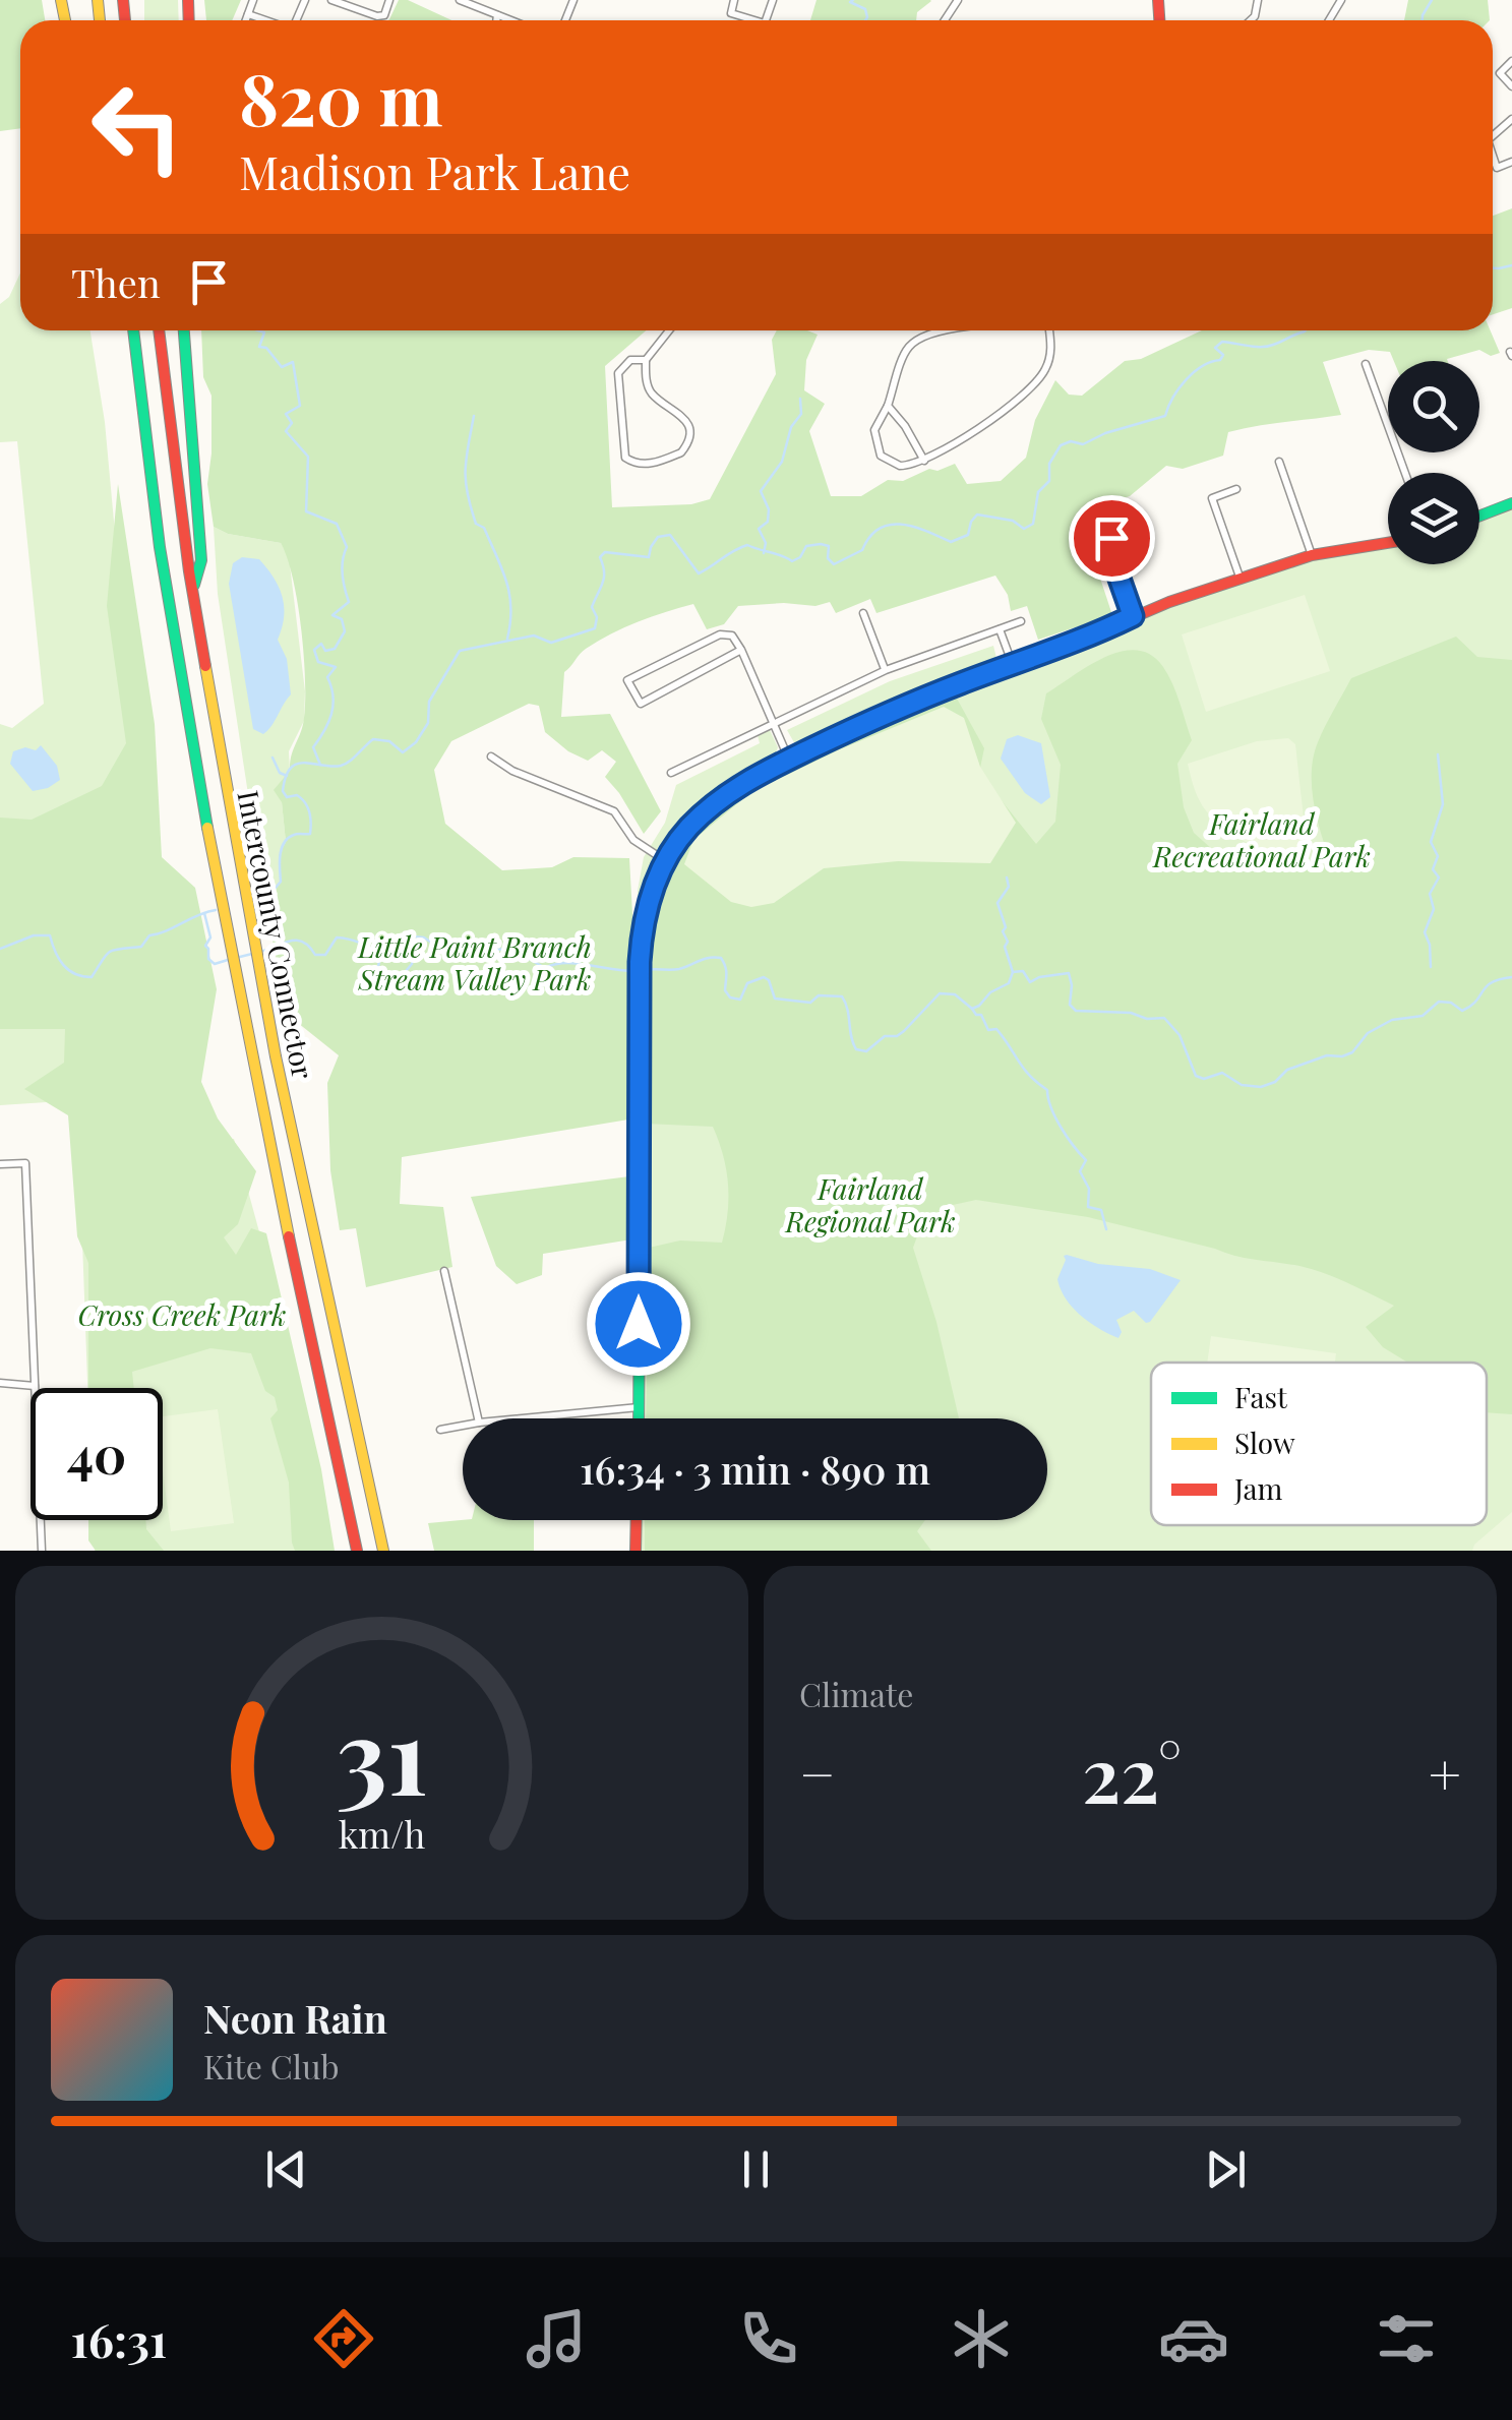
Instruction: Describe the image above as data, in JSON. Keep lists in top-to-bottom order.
{
  "streets": {
    "main road": ["Intercounty Connector"]
  },
  "parks": [
    "Fairland Recreational Park",
    "Little Paint Branch Stream Valley Park",
    "Fairland Regional Park",
    "Cross Creek Park"
  ],
  "legend": ["Fast", "Slow", "Jam"],
  "page": {
    "turn": ["820 m", "Madison Park Lane"],
    "then": "Then",
    "limit": "40",
    "trip": "16:34 · 3 min · 890 m",
    "tile": "Climate",
    "heat": ["−", "22°", "+"],
    "song": ["Neon Rain", "Kite Club"],
    "tabs": "16:31",
    "gauge": ["31", "km/h"]
  }
}
